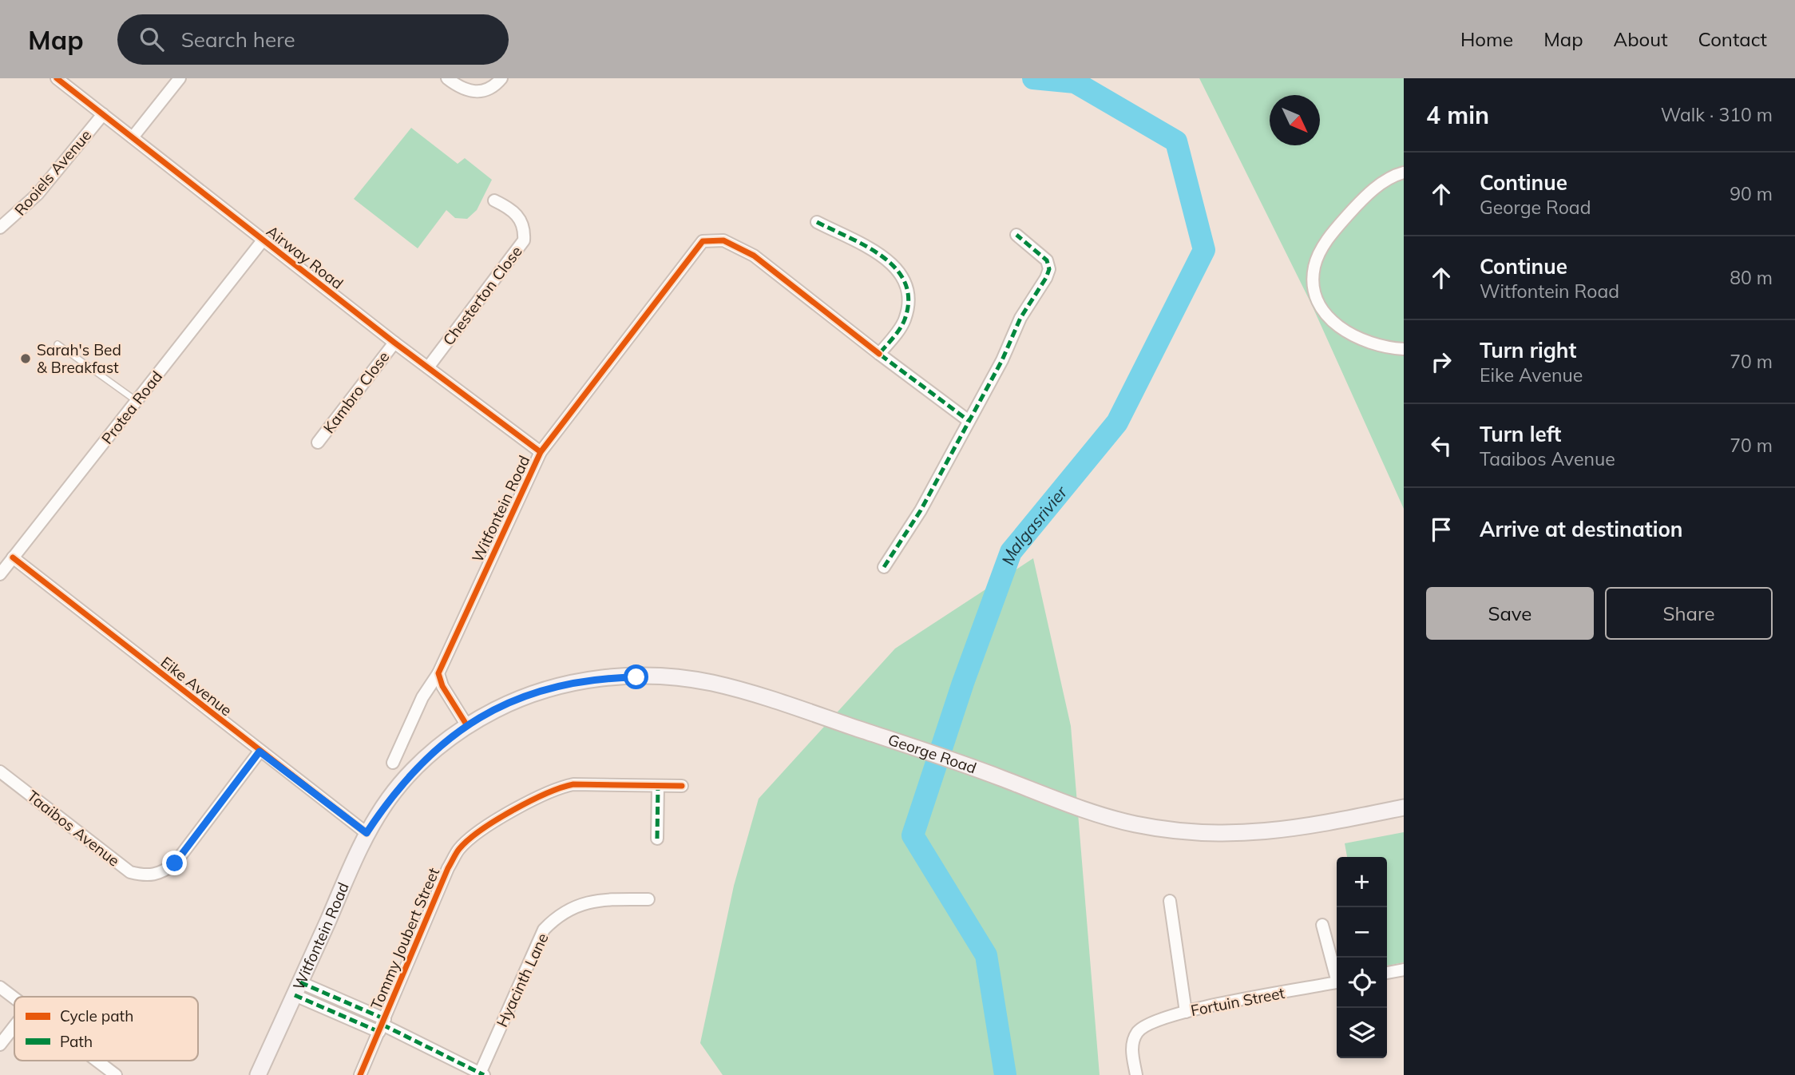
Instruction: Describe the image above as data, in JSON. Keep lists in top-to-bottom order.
{
  "streets": {
    "main road": ["Witfontein Road", "George Road"],
    "street": [
      "Rooiels Avenue",
      "Airway Road",
      "Chesterton Close",
      "Kambro Close",
      "Protea Road",
      "Eike Avenue",
      "Taaibos Avenue",
      "Tommy Joubert Street",
      "Hyacinth Lane",
      "Fortuin Street"
    ]
  },
  "crossings": [
    ["Rooiels Avenue", "Airway Road"],
    ["Airway Road", "Chesterton Close"],
    ["Airway Road", "Kambro Close"],
    ["Airway Road", "Protea Road"],
    ["Airway Road", "Witfontein Road"],
    ["Protea Road", "Eike Avenue"],
    ["Witfontein Road", "Eike Avenue"],
    ["Witfontein Road", "George Road"],
    ["Witfontein Road", "Tommy Joubert Street"],
    ["Eike Avenue", "Taaibos Avenue"]
  ],
  "water": ["Malgasrivier"],
  "places": ["Sarah's Bed & Breakfast"],
  "legend": ["Cycle path", "Path"],
  "north": "bottom right",
  "page": {
    "header": "Map",
    "search": "Search here",
    "nav": [
      "Home",
      "Map",
      "About",
      "Contact"
    ],
    "heading": ["4 min", "Walk · 310 m"],
    "list": [
      ["Continue", "George Road", "90 m"],
      ["Continue", "Witfontein Road", "80 m"],
      ["Turn right", "Eike Avenue", "70 m"],
      ["Turn left", "Taaibos Avenue", "70 m"],
      "Arrive at destination"
    ],
    "buttons": ["Save", "Share"],
    "map_buttons": ["+", "−"]
  }
}
